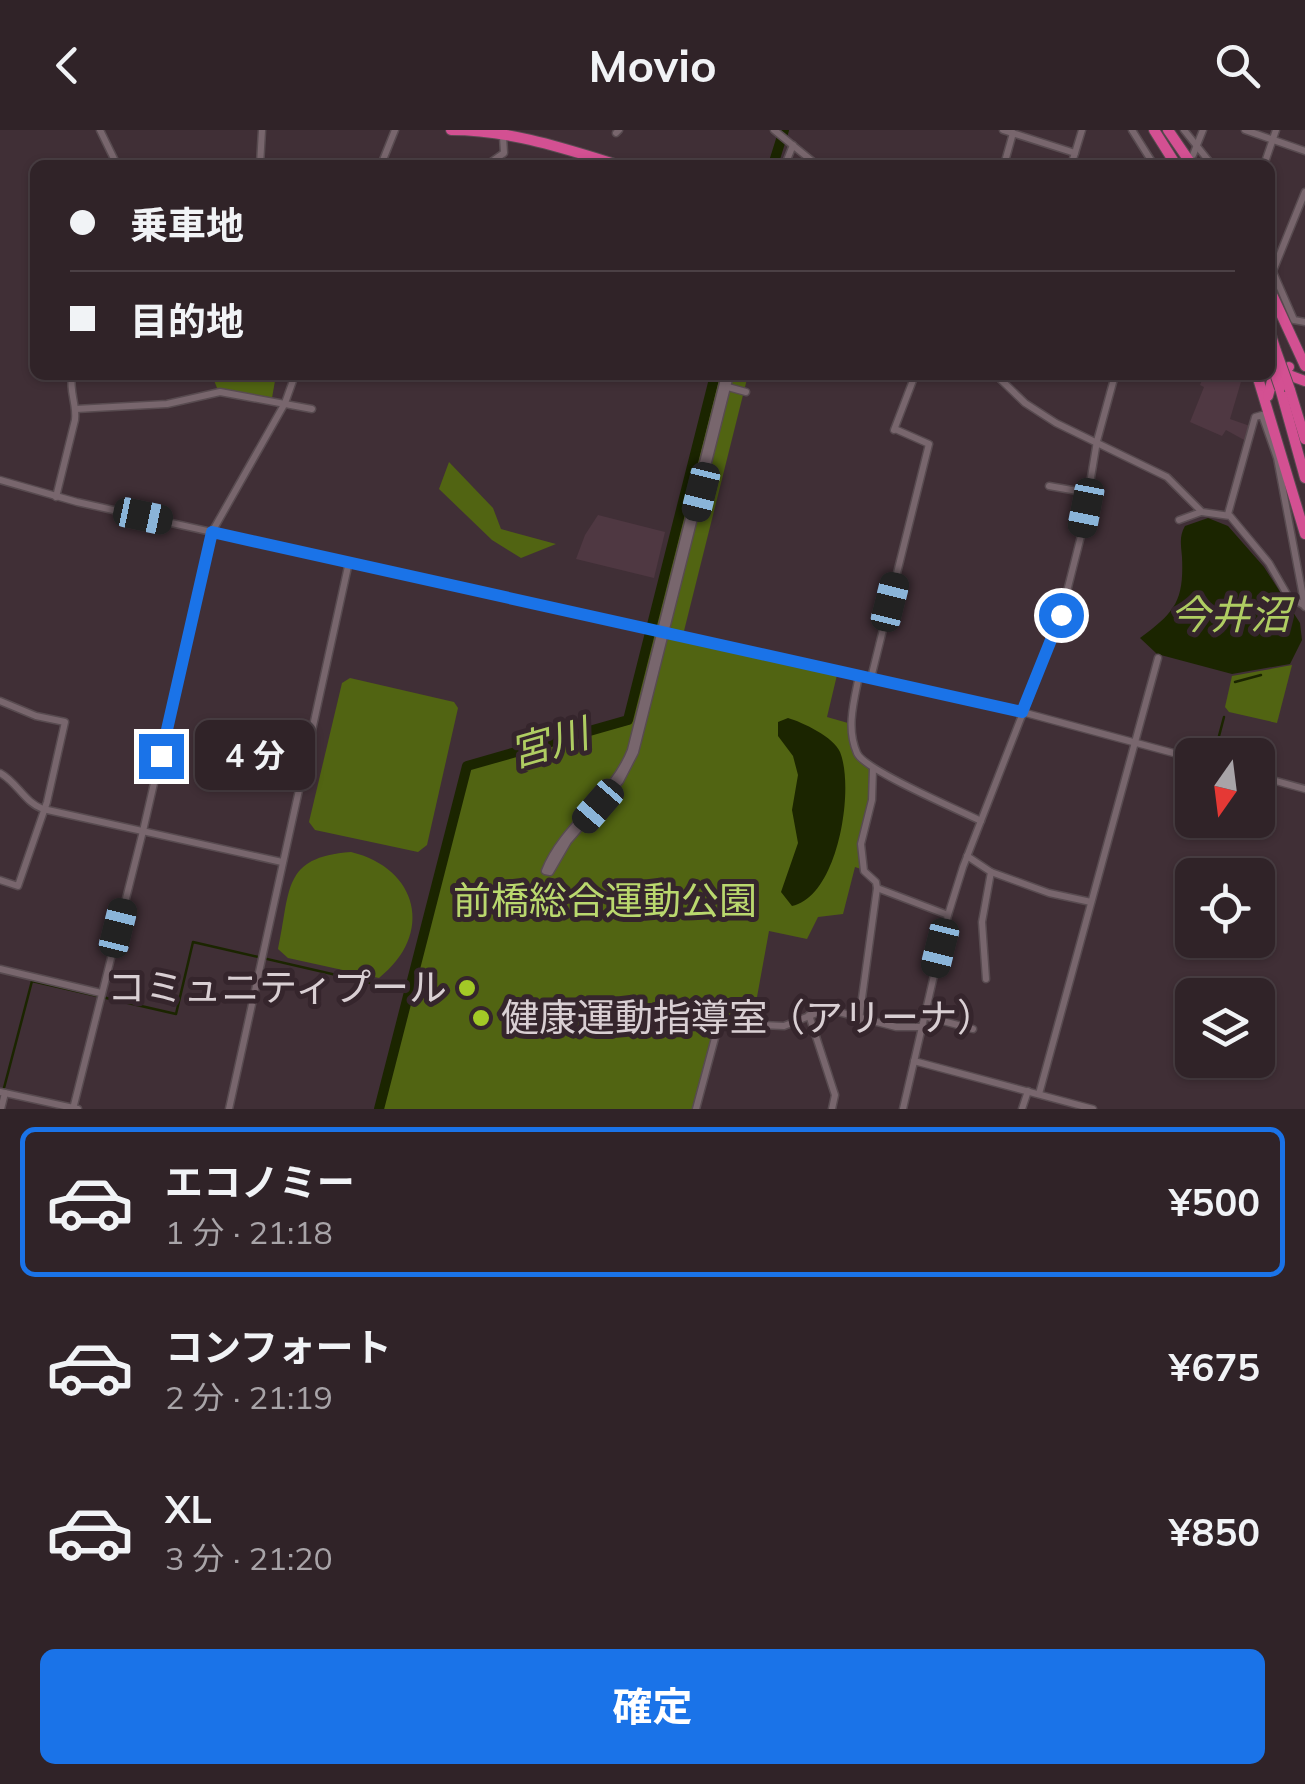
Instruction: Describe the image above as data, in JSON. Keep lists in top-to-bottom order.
{
  "water": ["今井沼", "宮川"],
  "parks": ["前橋総合運動公園"],
  "places": ["コミュニティプール", "健康運動指導室（アリーナ）"],
  "north": "bottom",
  "page": {
    "header": "Movio",
    "banner": ["乗車地", "目的地"],
    "bubble": "4 分",
    "list": [
      {
        "name": "エコノミー",
        "note": "1 分 · 21:18",
        "value": "¥500"
      },
      {
        "name": "コンフォート",
        "note": "2 分 · 21:19",
        "value": "¥675"
      },
      {
        "name": "XL",
        "note": "3 分 · 21:20",
        "value": "¥850"
      }
    ],
    "buttons": "確定"
  }
}
